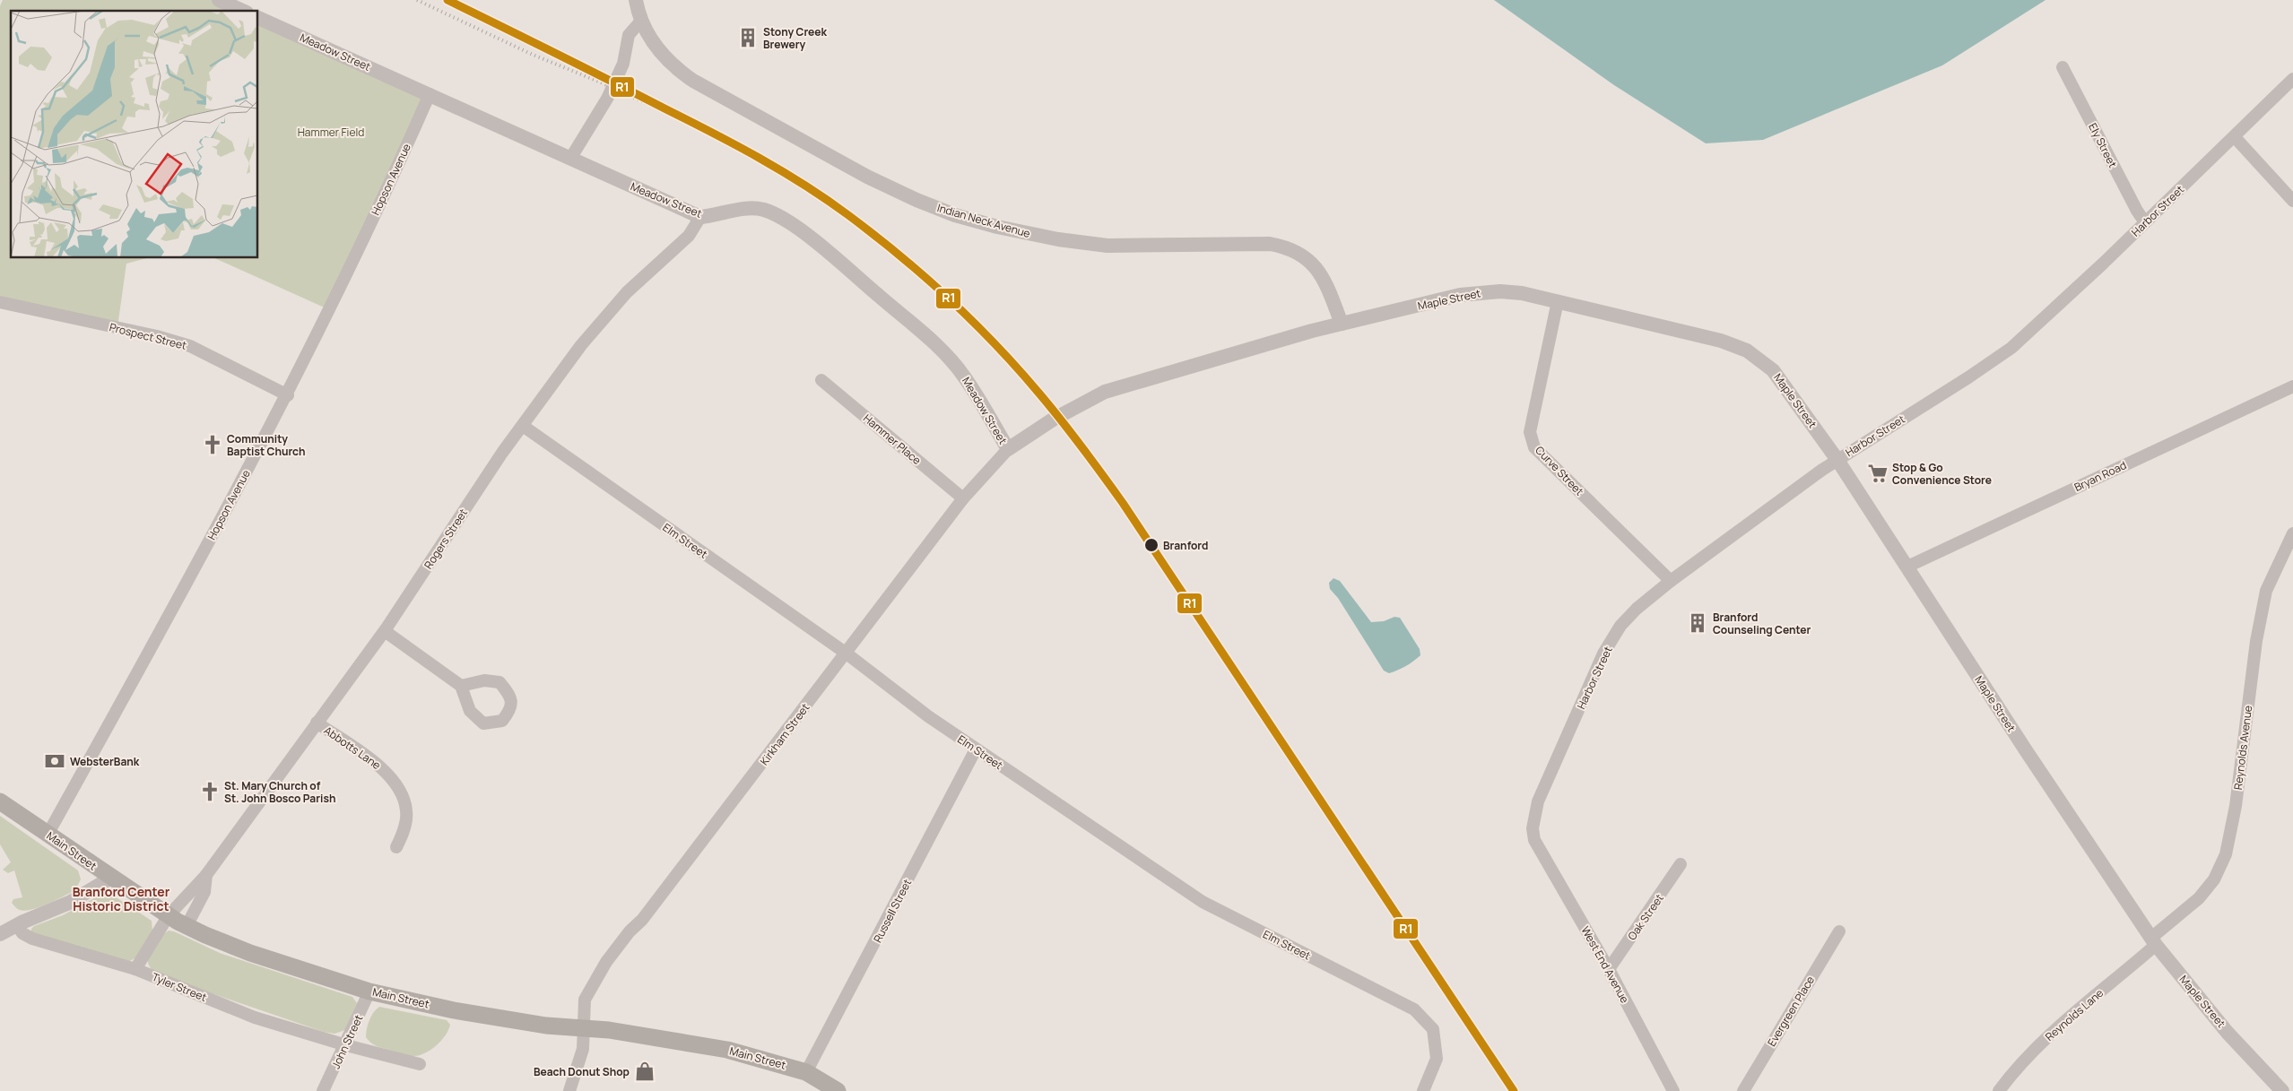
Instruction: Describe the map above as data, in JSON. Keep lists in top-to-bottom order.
{
  "streets": {
    "main road": ["Main Street"],
    "street": [
      "Meadow Street",
      "Ely Street",
      "Hopson Avenue",
      "Harbor Street",
      "Indian Neck Avenue",
      "Maple Street",
      "Prospect Street",
      "Hammer Place",
      "Curve Street",
      "Bryan Road",
      "Rogers Street",
      "Elm Street",
      "Kirkham Street",
      "Abbotts Lane",
      "Reynolds Avenue",
      "Russell Street",
      "Oak Street",
      "West End Avenue",
      "Tyler Street",
      "Evergreen Place",
      "Reynolds Lane",
      "John Street"
    ]
  },
  "crossings": [
    ["Meadow Street", "Hopson Avenue"],
    ["Meadow Street", "Maple Street"],
    ["Meadow Street", "Rogers Street"],
    ["Meadow Street", "Kirkham Street"],
    ["Ely Street", "Harbor Street"],
    ["Hopson Avenue", "Prospect Street"],
    ["Hopson Avenue", "Main Street"],
    ["Harbor Street", "Maple Street"],
    ["Harbor Street", "Curve Street"],
    ["Harbor Street", "West End Avenue"],
    ["Indian Neck Avenue", "Maple Street"],
    ["Maple Street", "Curve Street"],
    ["Maple Street", "Bryan Road"],
    ["Maple Street", "Kirkham Street"],
    ["Maple Street", "Reynolds Avenue"],
    ["Maple Street", "Reynolds Lane"],
    ["Hammer Place", "Kirkham Street"],
    ["Rogers Street", "Elm Street"],
    ["Rogers Street", "Abbotts Lane"],
    ["Rogers Street", "Main Street"],
    ["Rogers Street", "Tyler Street"],
    ["Elm Street", "Kirkham Street"],
    ["Elm Street", "Russell Street"],
    ["Kirkham Street", "Main Street"],
    ["Reynolds Avenue", "Reynolds Lane"],
    ["Main Street", "Russell Street"],
    ["Main Street", "John Street"],
    ["Oak Street", "West End Avenue"],
    ["Tyler Street", "John Street"]
  ],
  "districts": ["Branford Center Historic District"],
  "parks": ["Hammer Field"],
  "places": {
    "building": ["Stony Creek Brewery", "Branford Counseling Center"],
    "church": ["Community Baptist Church", "St. Mary Church of St. John Bosco Parish"],
    "supermarket": ["Stop & Go Convenience Store"],
    "other": ["Branford"],
    "bank": ["WebsterBank"],
    "shop": ["Beach Donut Shop"]
  },
  "lines": ["transit line R1"]
}
